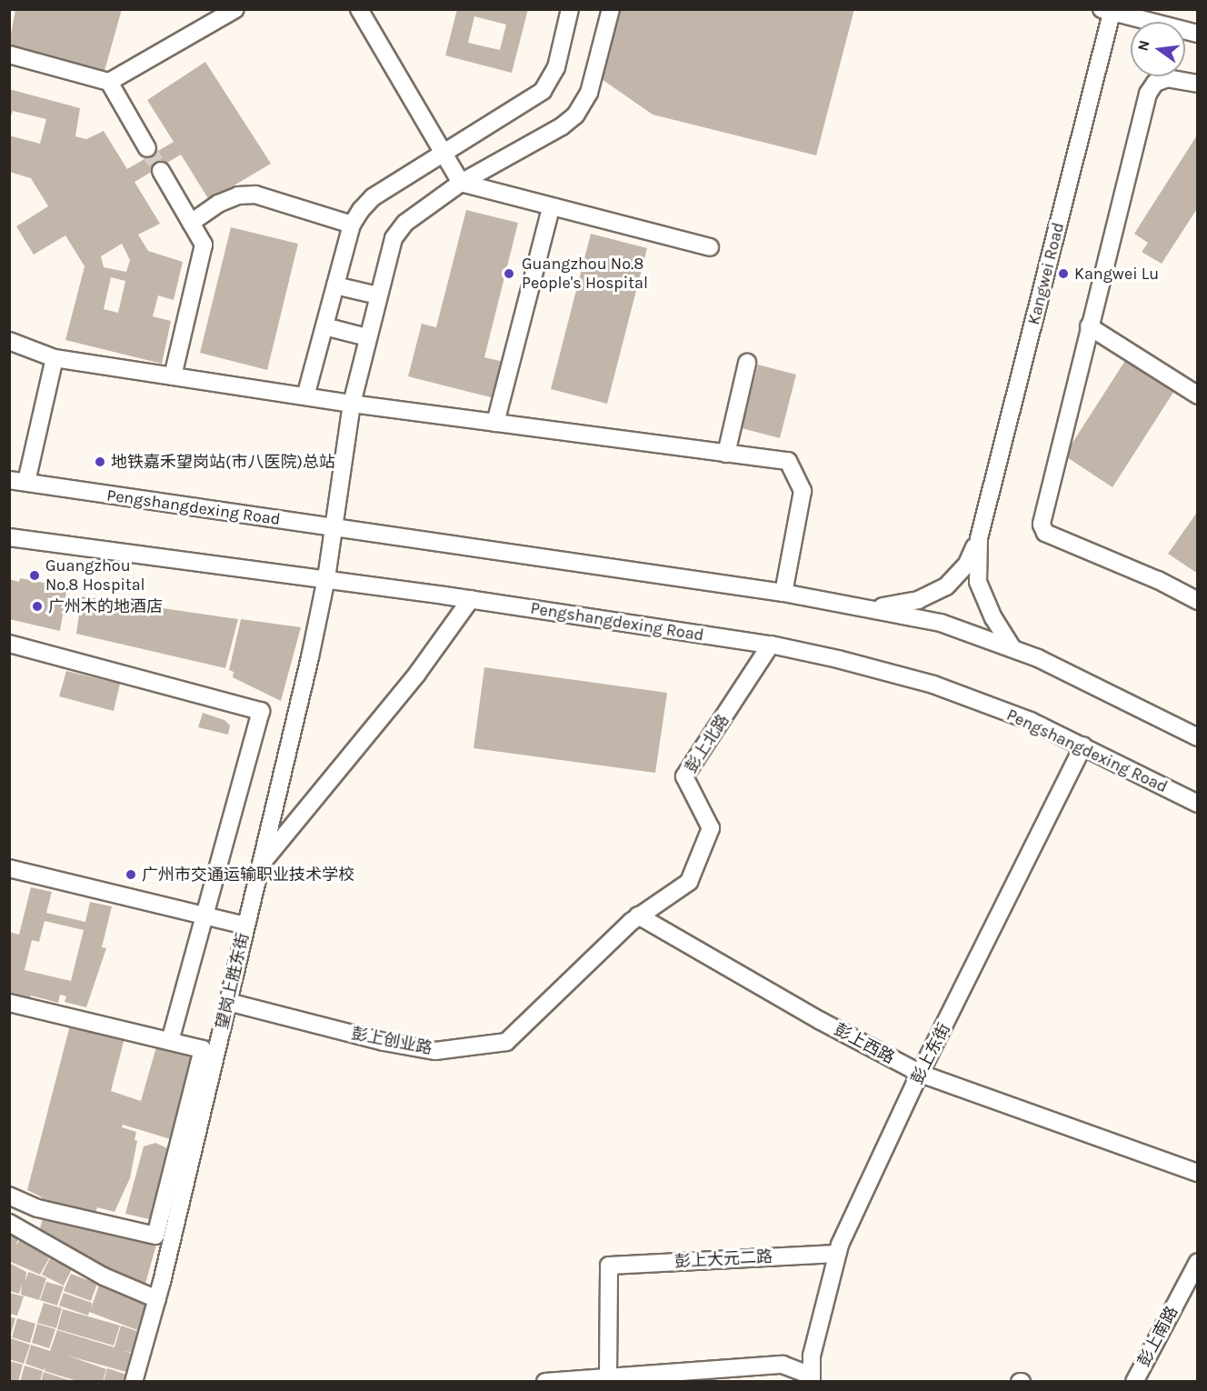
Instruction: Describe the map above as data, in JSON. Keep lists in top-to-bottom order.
{
  "streets": {
    "street": [
      "Kangwei Road",
      "Pengshangdexing Road",
      "彭上北路",
      "望岗上胜东街",
      "彭上创业路",
      "彭上西路",
      "彭上东街",
      "彭上大元二路",
      "彭上南路"
    ]
  },
  "crossings": [
    ["Pengshangdexing Road", "彭上北路"],
    ["Pengshangdexing Road", "望岗上胜东街"],
    ["Pengshangdexing Road", "彭上东街"],
    ["彭上北路", "彭上创业路"],
    ["彭上北路", "彭上西路"],
    ["望岗上胜东街", "彭上创业路"],
    ["彭上创业路", "彭上西路"],
    ["彭上西路", "彭上东街"],
    ["彭上东街", "彭上大元二路"]
  ],
  "places": [
    "Guangzhou No.8 People's Hospital",
    "Kangwei Lu",
    "地铁嘉禾望岗站(市八医院)总站",
    "Guangzhou No.8 Hospital",
    "广州木的地酒店",
    "广州市交通运输职业技术学校"
  ],
  "north": "left"
}
